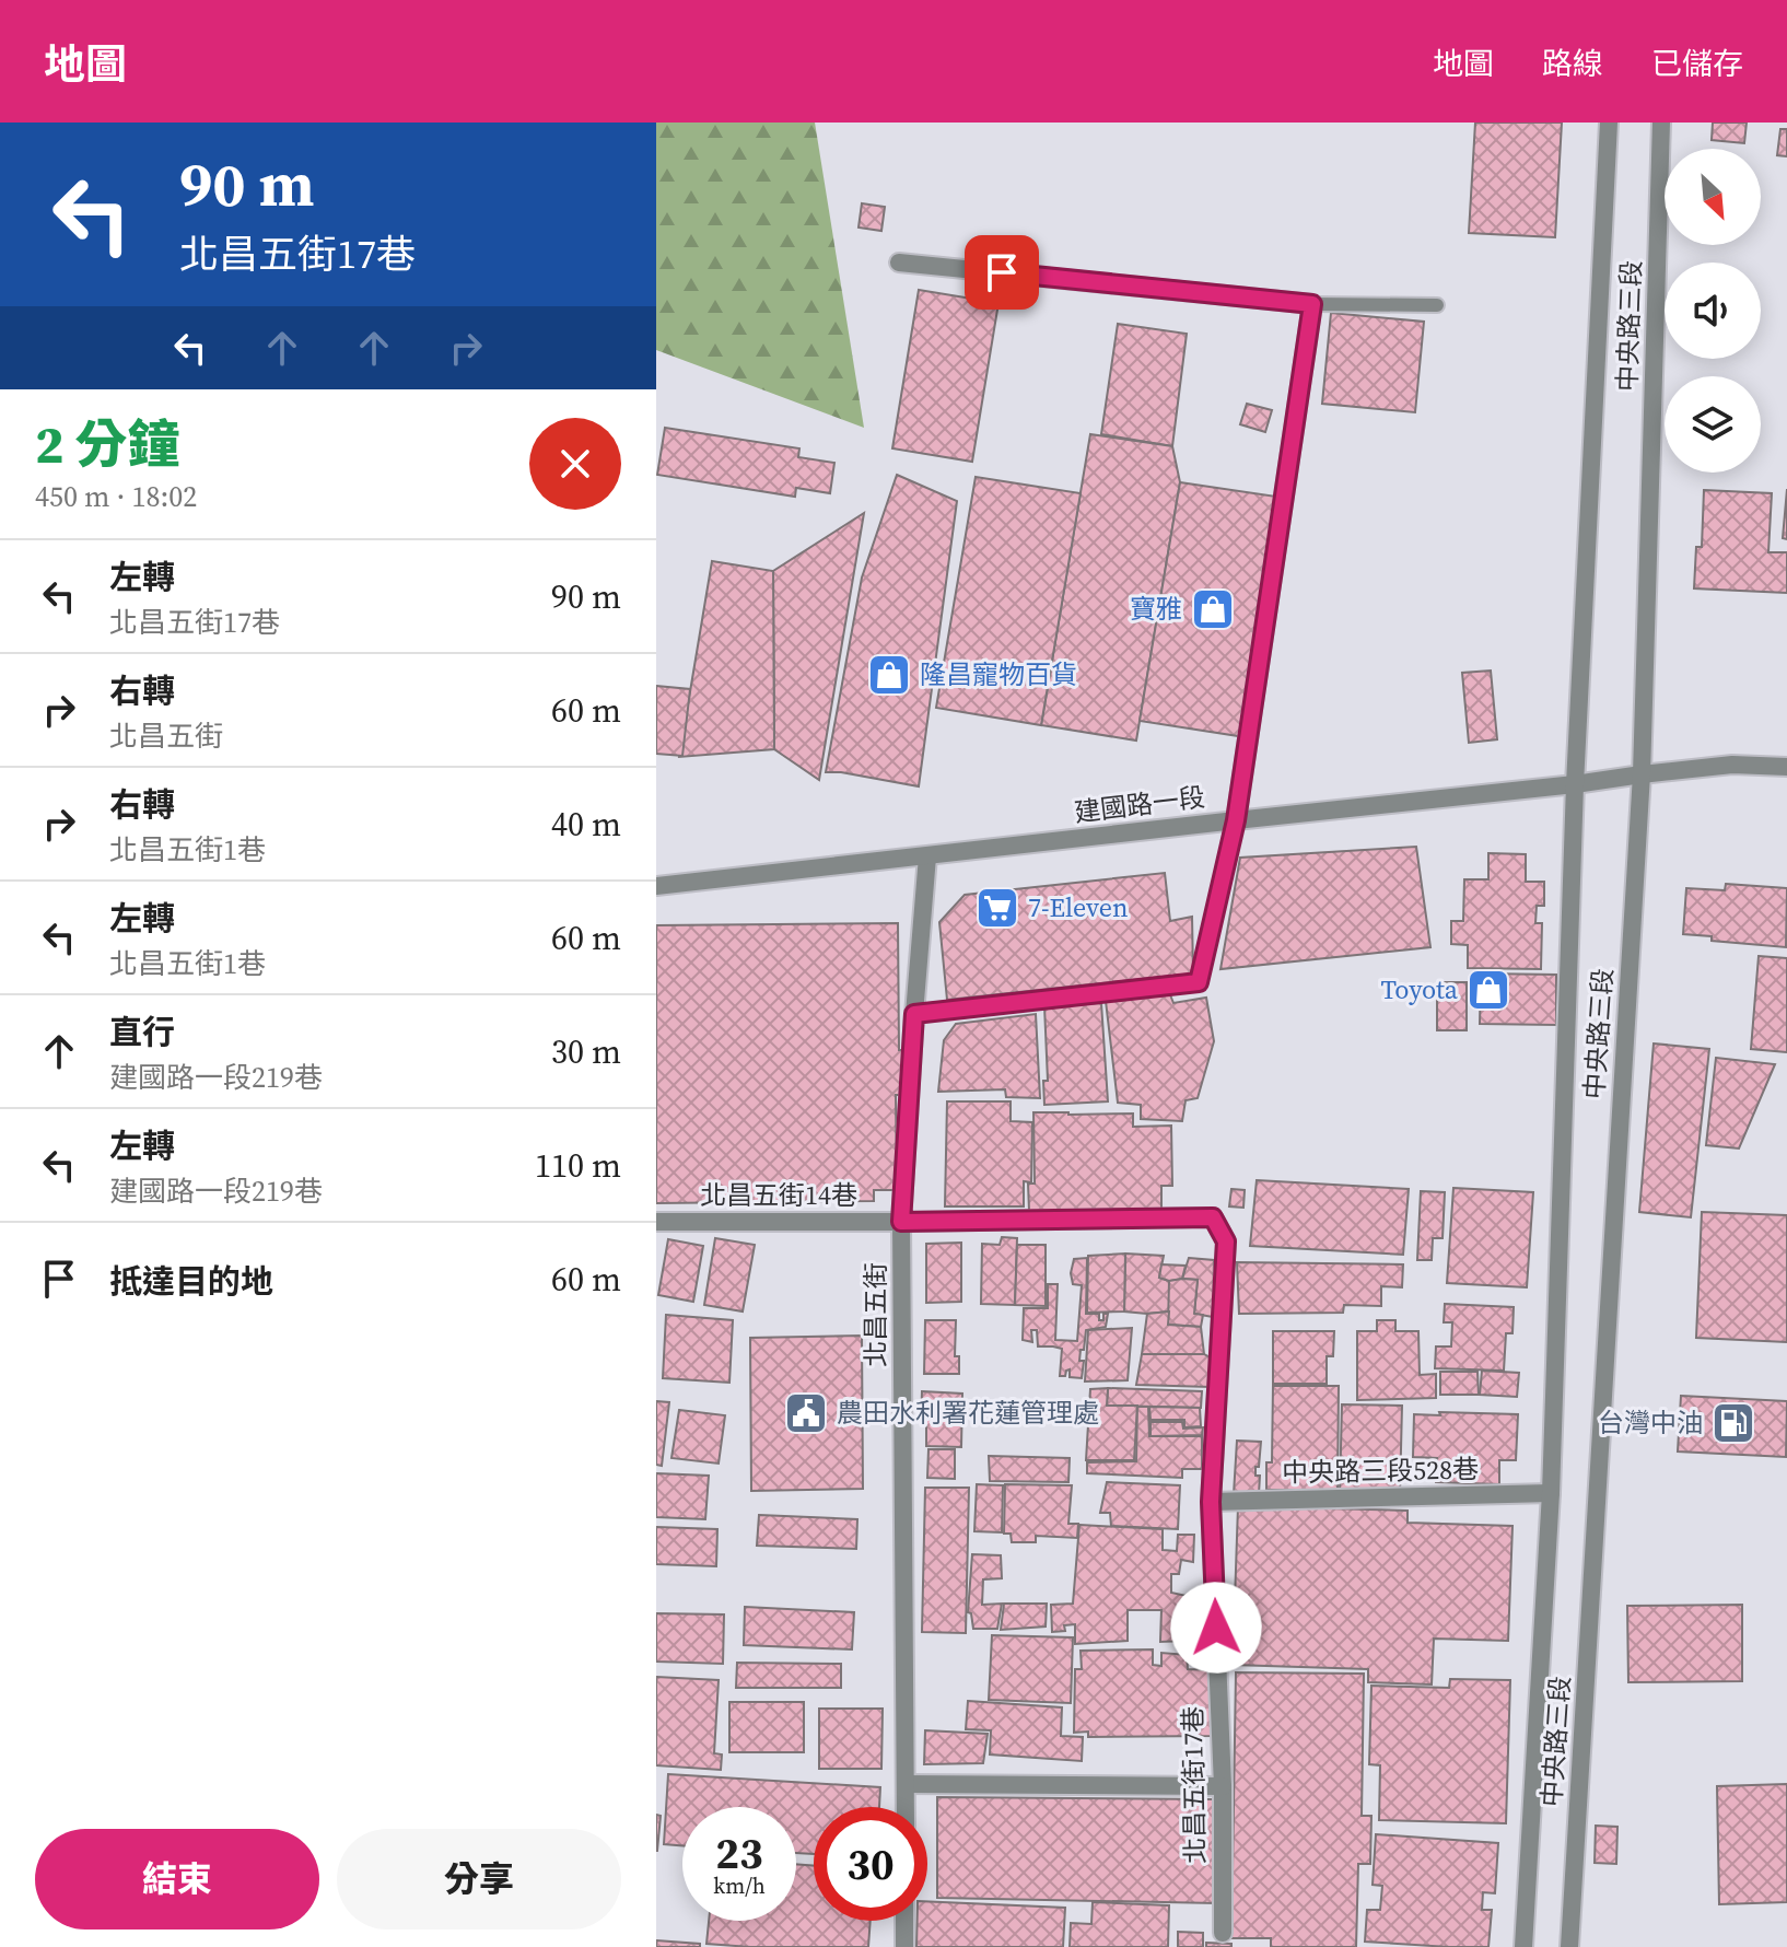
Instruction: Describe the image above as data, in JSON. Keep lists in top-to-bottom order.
{
  "streets": {
    "street": [
      "中央路三段",
      "建國路一段",
      "北昌五街14巷",
      "北昌五街",
      "中央路三段528巷",
      "北昌五街17巷"
    ]
  },
  "crossings": [
    ["中央路三段", "建國路一段"],
    ["中央路三段", "中央路三段528巷"],
    ["建國路一段", "北昌五街"],
    ["北昌五街14巷", "北昌五街"],
    ["北昌五街14巷", "北昌五街17巷"],
    ["北昌五街", "北昌五街17巷"],
    ["中央路三段528巷", "北昌五街17巷"]
  ],
  "places": {
    "shop": ["寶雅", "隆昌寵物百貨", "Toyota"],
    "supermarket": ["7-Eleven"],
    "public building": ["農田水利署花蓮管理處"],
    "fuel station": ["台灣中油"]
  },
  "north": "bottom right",
  "page": {
    "header": "地圖",
    "nav": ["地圖", "路線", "已儲存"],
    "turn": ["90 m", "北昌五街17巷"],
    "heading": ["2 分鐘", "450 m · 18:02"],
    "list": [
      {
        "name": "左轉",
        "note": "北昌五街17巷",
        "value": "90 m"
      },
      {
        "name": "右轉",
        "note": "北昌五街",
        "value": "60 m"
      },
      {
        "name": "右轉",
        "note": "北昌五街1巷",
        "value": "40 m"
      },
      {
        "name": "左轉",
        "note": "北昌五街1巷",
        "value": "60 m"
      },
      {
        "name": "直行",
        "note": "建國路一段219巷",
        "value": "30 m"
      },
      {
        "name": "左轉",
        "note": "建國路一段219巷",
        "value": "110 m"
      },
      {
        "name": "抵達目的地",
        "value": "60 m"
      }
    ],
    "speed": "23 km/h",
    "limit": "30",
    "buttons": ["結束", "分享"]
  }
}
